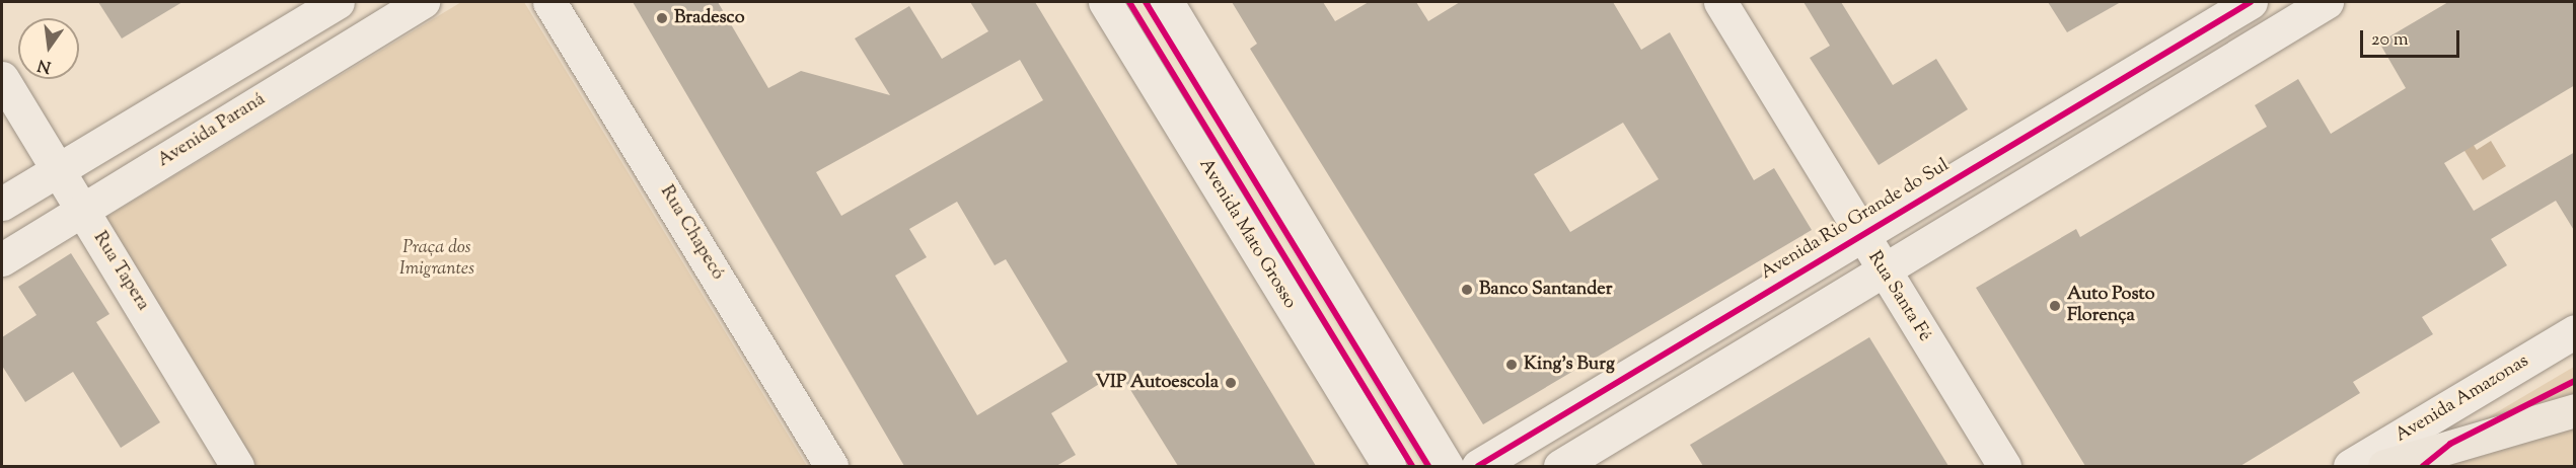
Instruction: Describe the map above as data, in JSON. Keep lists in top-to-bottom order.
{
  "streets": {
    "street": [
      "Avenida Paraná",
      "Avenida Rio Grande do Sul",
      "Rua Chapecó",
      "Avenida Mato Grosso",
      "Rua Tapera",
      "Rua Santa Fé",
      "Avenida Amazonas"
    ]
  },
  "crossings": [
    ["Avenida Paraná", "Rua Tapera"],
    ["Avenida Rio Grande do Sul", "Rua Santa Fé"]
  ],
  "parks": ["Praça dos Imigrantes"],
  "places": [
    "Bradesco",
    "Banco Santander",
    "Auto Posto Florença",
    "King's Burg",
    "VIP Autoescola"
  ],
  "scale_bar": "20 m",
  "north": "bottom"
}
